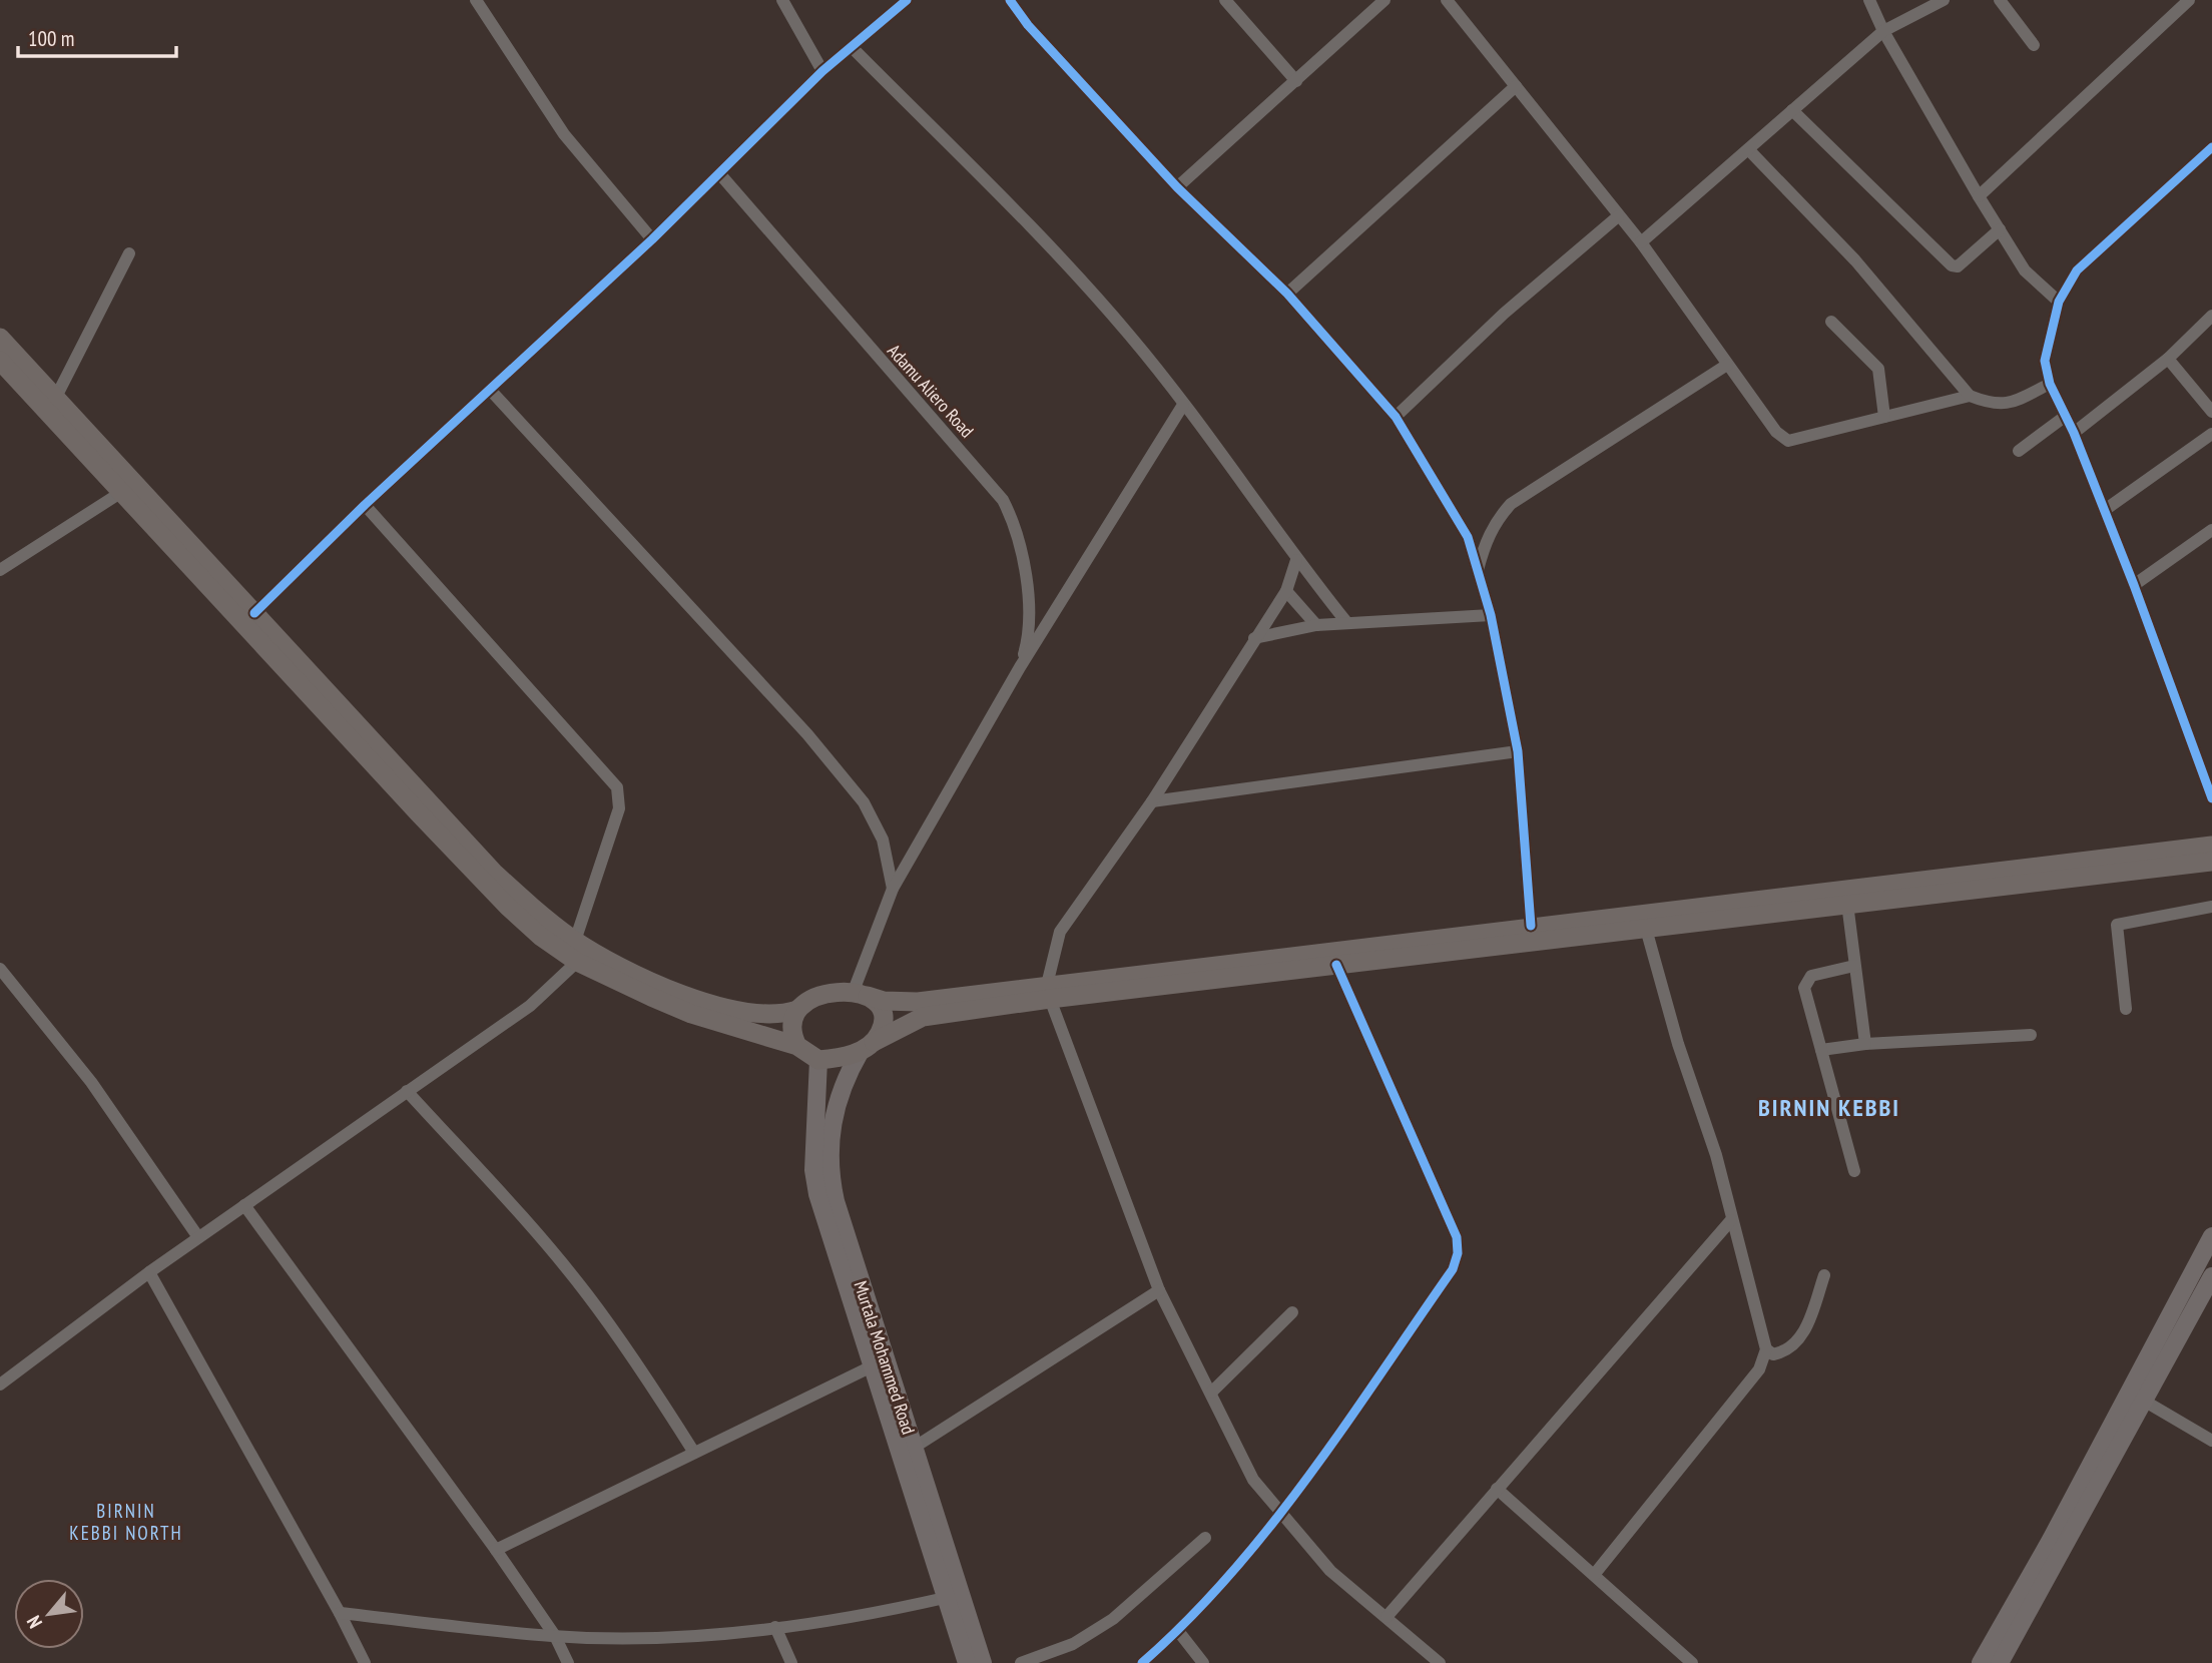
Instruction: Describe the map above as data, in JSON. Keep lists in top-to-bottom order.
{
  "streets": {
    "main road": ["Murtala Mohammed Road"],
    "street": ["Adamu Aliero Road"]
  },
  "districts": ["BIRNIN KEBBI", "BIRNIN KEBBI NORTH"],
  "scale_bar": "100 m",
  "north": "bottom left"
}
